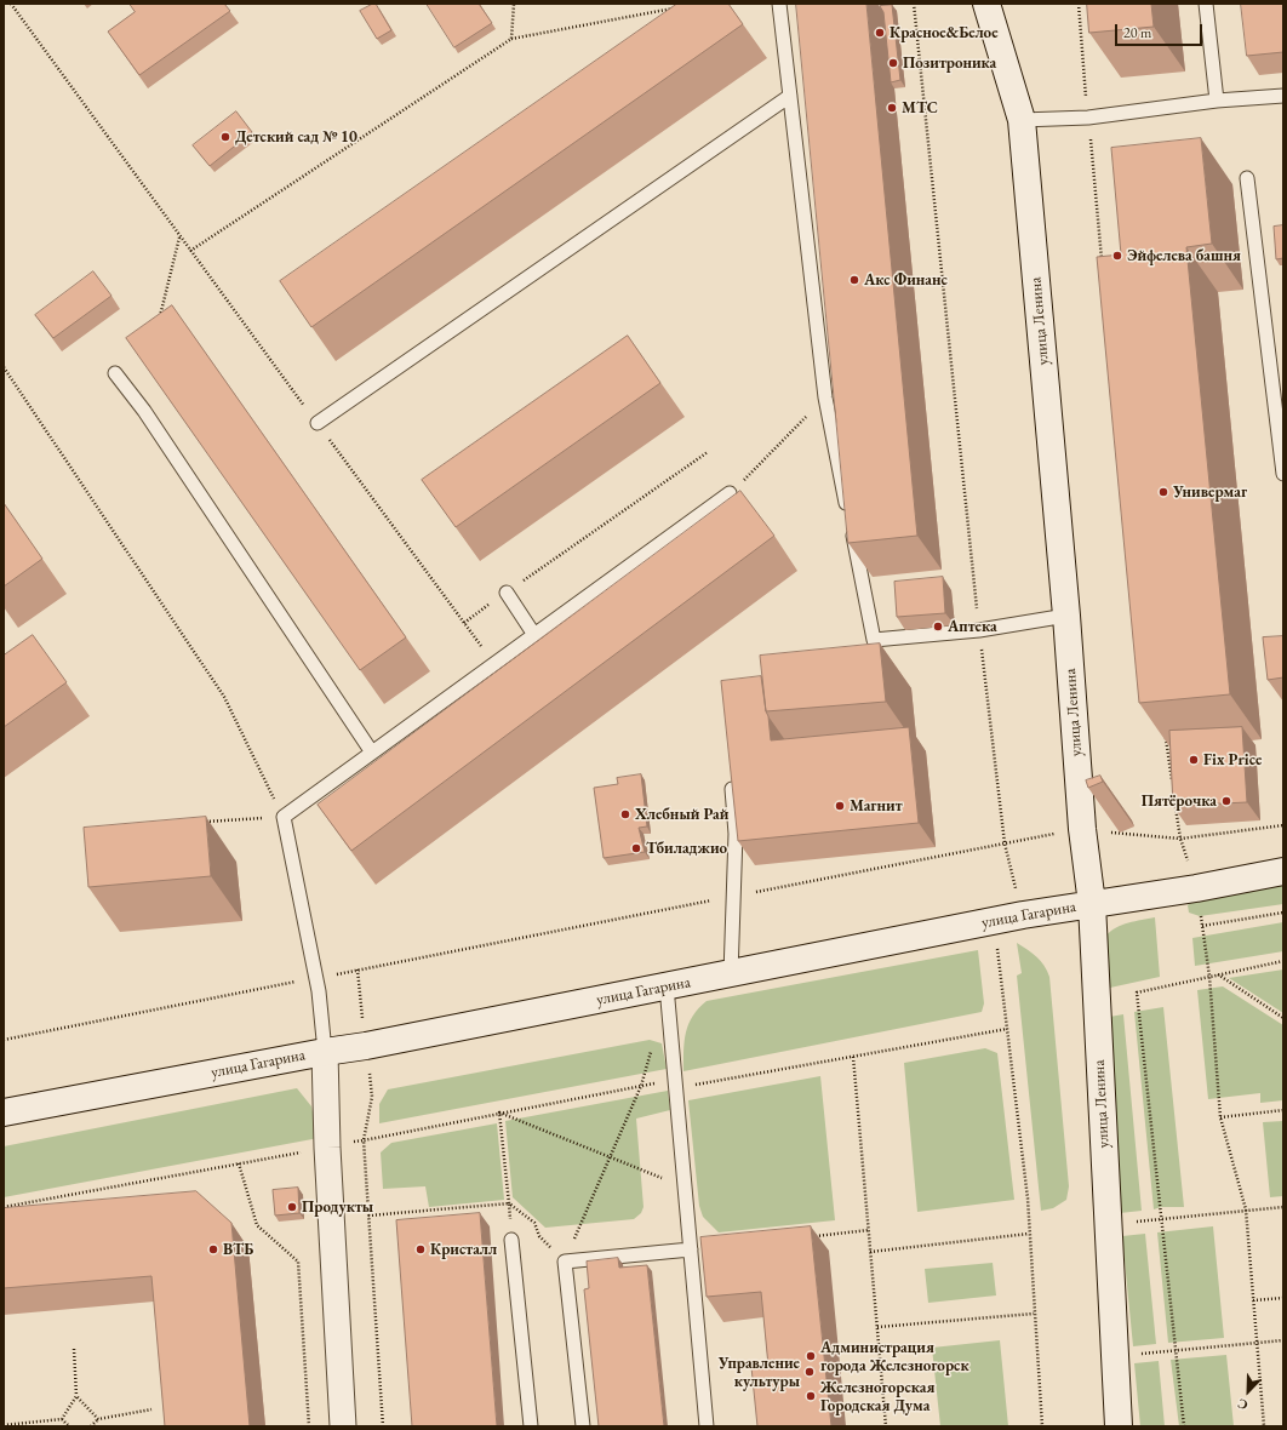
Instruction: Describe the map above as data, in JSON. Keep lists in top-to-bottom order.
{
  "streets": {
    "main road": ["улица Ленина", "улица Гагарина"]
  },
  "crossings": [
    ["улица Ленина", "улица Гагарина"]
  ],
  "places": [
    "Красное&Белое",
    "Позитроника",
    "МТС",
    "Детский сад № 10",
    "Эйфелева башня",
    "Акс Финанс",
    "Универмаг",
    "Аптека",
    "Fix Price",
    "Пятёрочка",
    "Магнит",
    "Хлебный Рай",
    "Тбиладжио",
    "Продукты",
    "ВТБ",
    "Кристалл",
    "Администрация города Железногорск",
    "Управление культуры",
    "Железногорская Городская Дума"
  ],
  "scale_bar": "20 m",
  "north": "bottom left"
}
